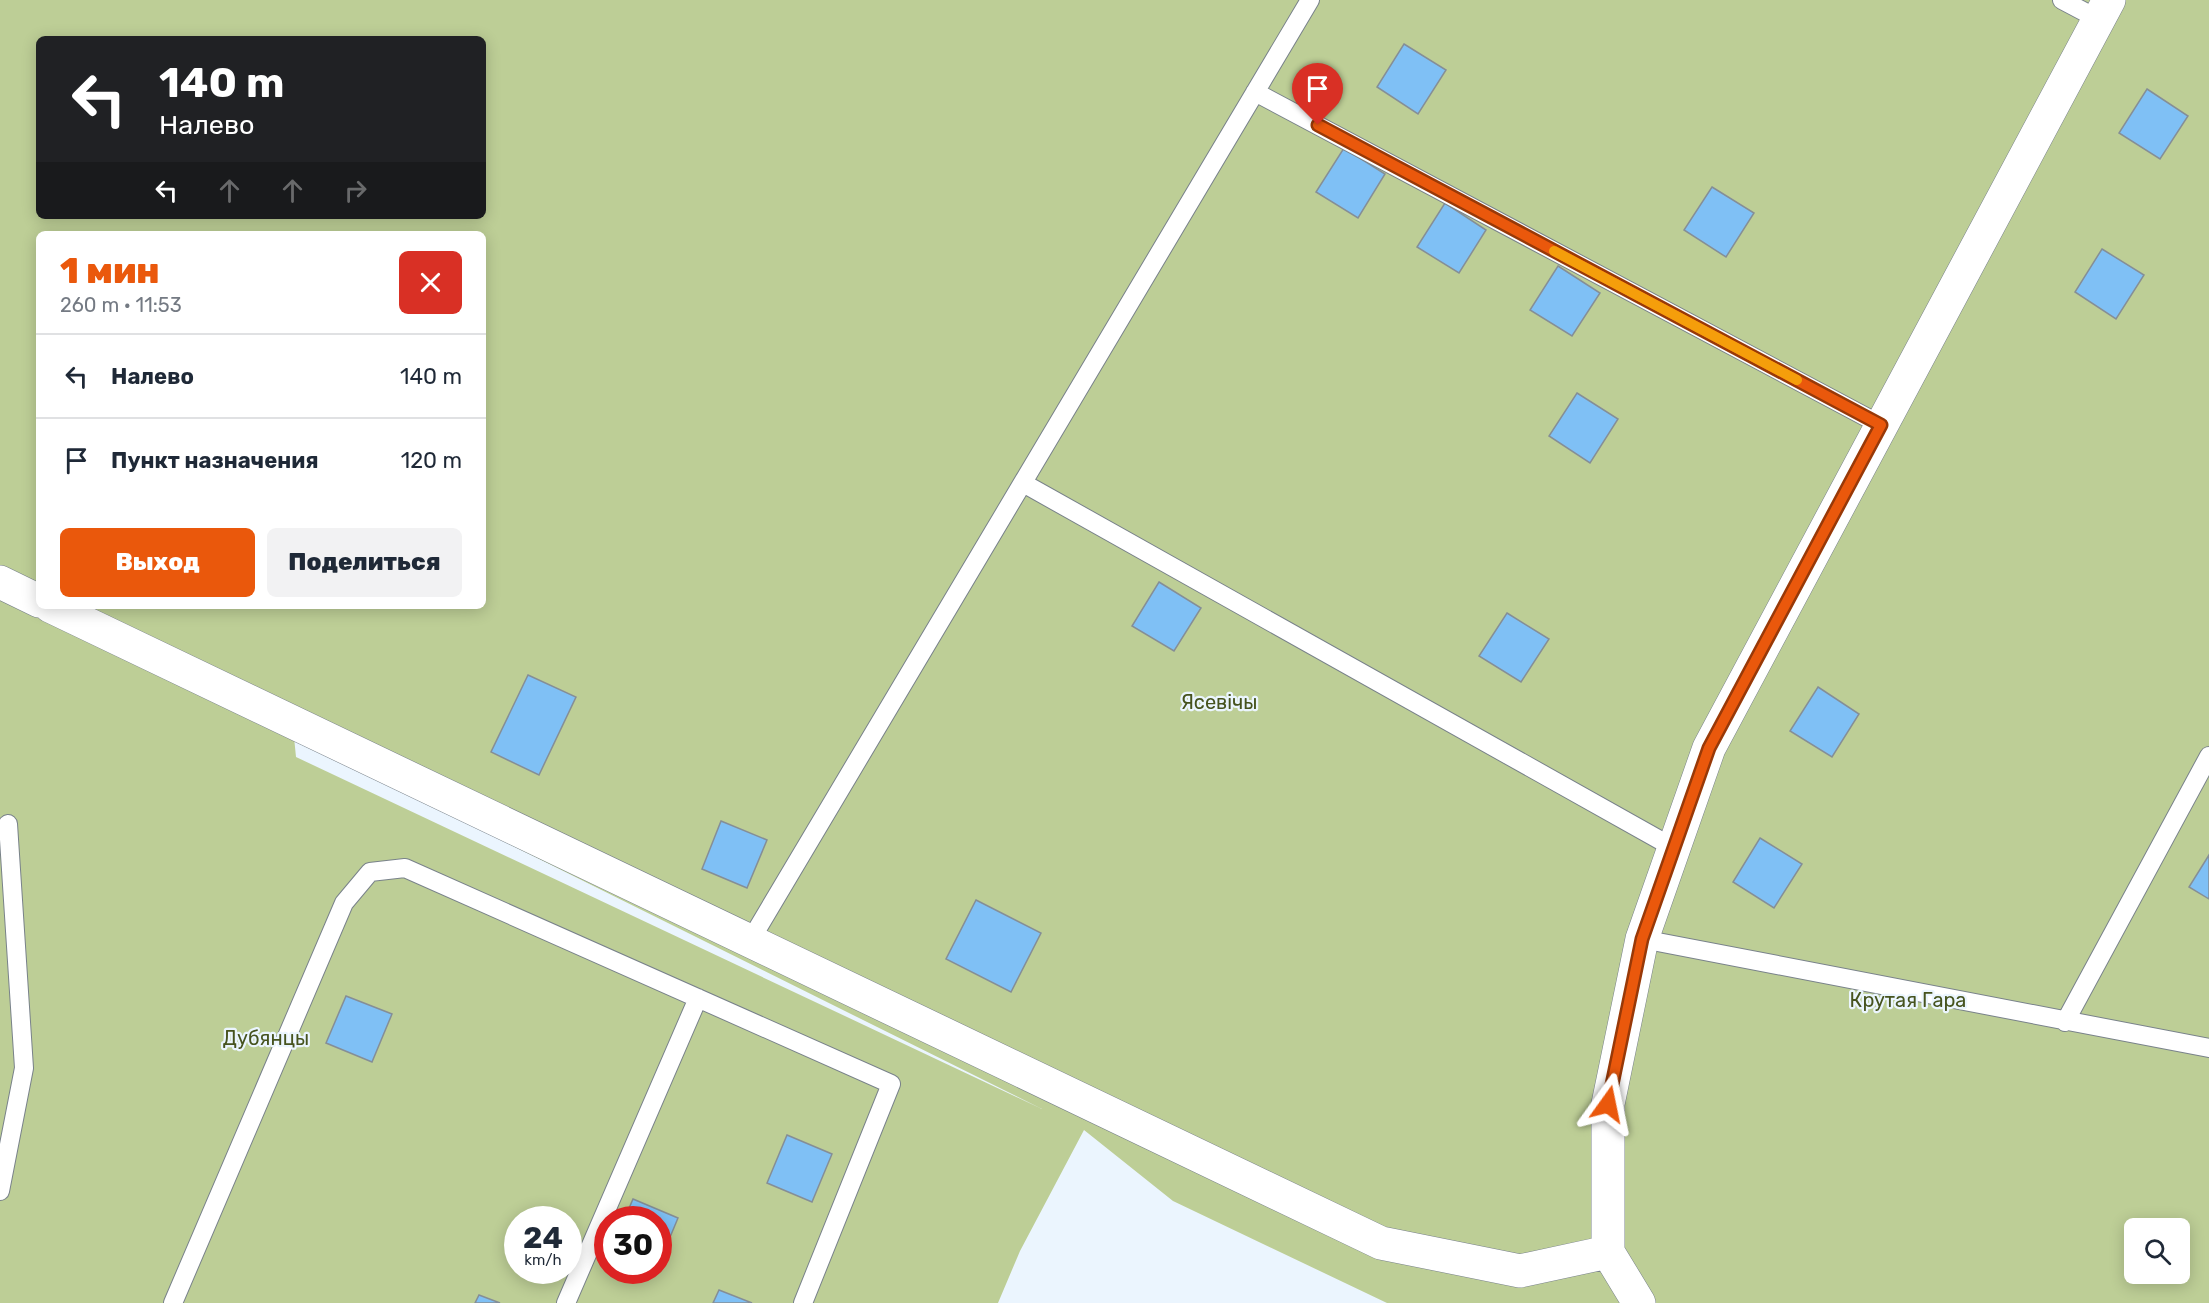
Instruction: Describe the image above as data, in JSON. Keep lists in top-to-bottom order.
{
  "parks": ["Ясевічы", "Крутая Гара", "Дубянцы"],
  "page": {
    "turn": ["140 m", "Налево"],
    "heading": ["1 мин", "260 m · 11:53"],
    "list": [
      {
        "name": "Налево",
        "value": "140 m"
      },
      {
        "name": "Пункт назначения",
        "value": "120 m"
      }
    ],
    "buttons": ["Выход", "Поделиться"],
    "speed": "24 km/h",
    "limit": "30"
  }
}
